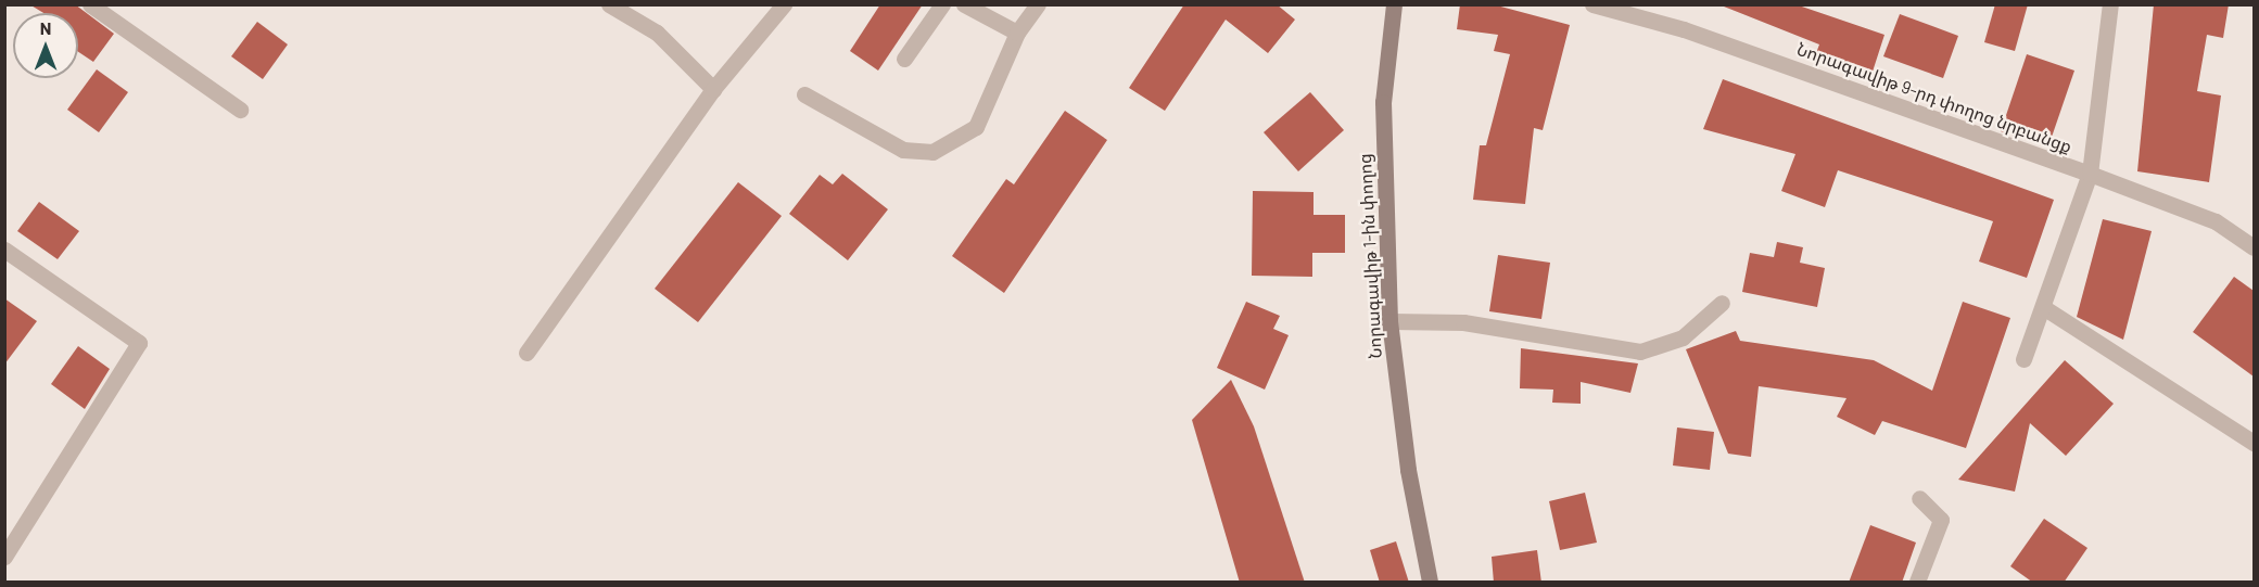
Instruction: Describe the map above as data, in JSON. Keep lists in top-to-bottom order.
{
  "streets": {
    "main road": ["Նորագավիթ 1-ին փողոց"],
    "street": ["Նորագավիթ 9-րդ փողոց նրբանցք"]
  },
  "north": "top"
}
